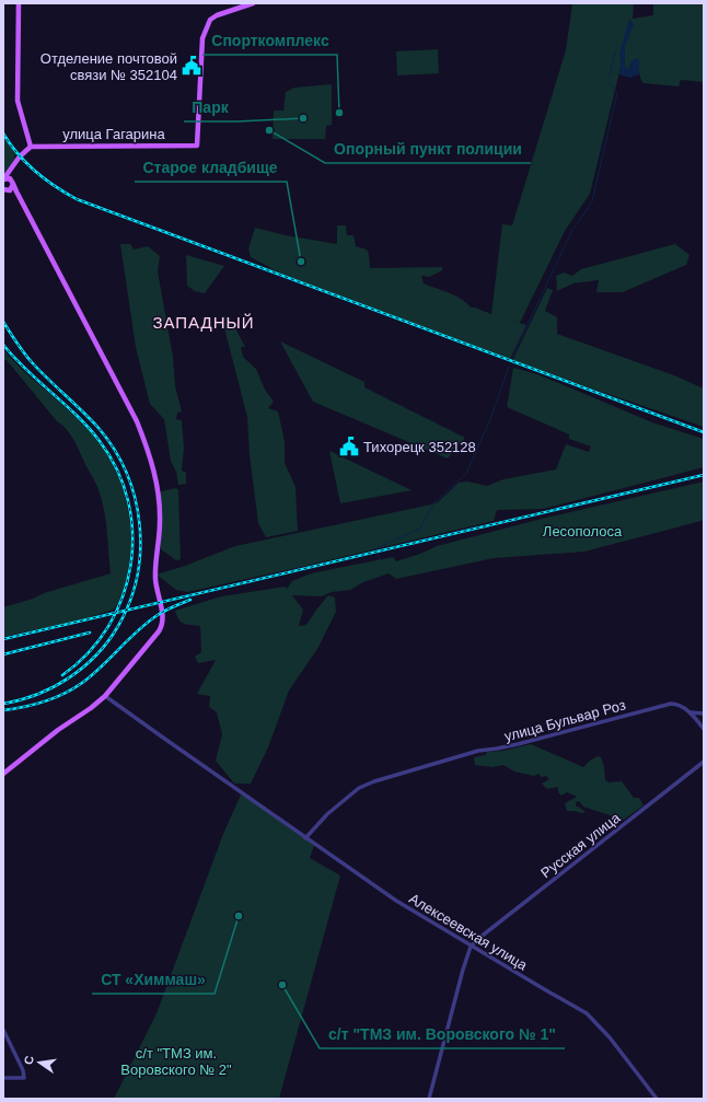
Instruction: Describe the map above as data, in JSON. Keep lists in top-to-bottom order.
{
  "streets": {
    "main road": ["улица Гагарина"],
    "street": ["улица Бульвар Роз", "Русская улица", "Алексеевская улица"]
  },
  "crossings": [
    ["улица Бульвар Роз", "Алексеевская улица"],
    ["Русская улица", "Алексеевская улица"]
  ],
  "districts": ["ЗАПАДНЫЙ"],
  "parks": ["Лесополоса", "с/т \"ТМЗ им. Воровского № 2\""],
  "places": {
    "public building": ["Отделение почтовой связи № 352104", "Тихорецк 352128"],
    "other": [
      "Спорткомплекс",
      "Парк",
      "Опорный пункт полиции",
      "Старое кладбище",
      "СТ «Химмаш»",
      "с/т \"ТМЗ им. Воровского № 1\""
    ]
  },
  "north": "left"
}
